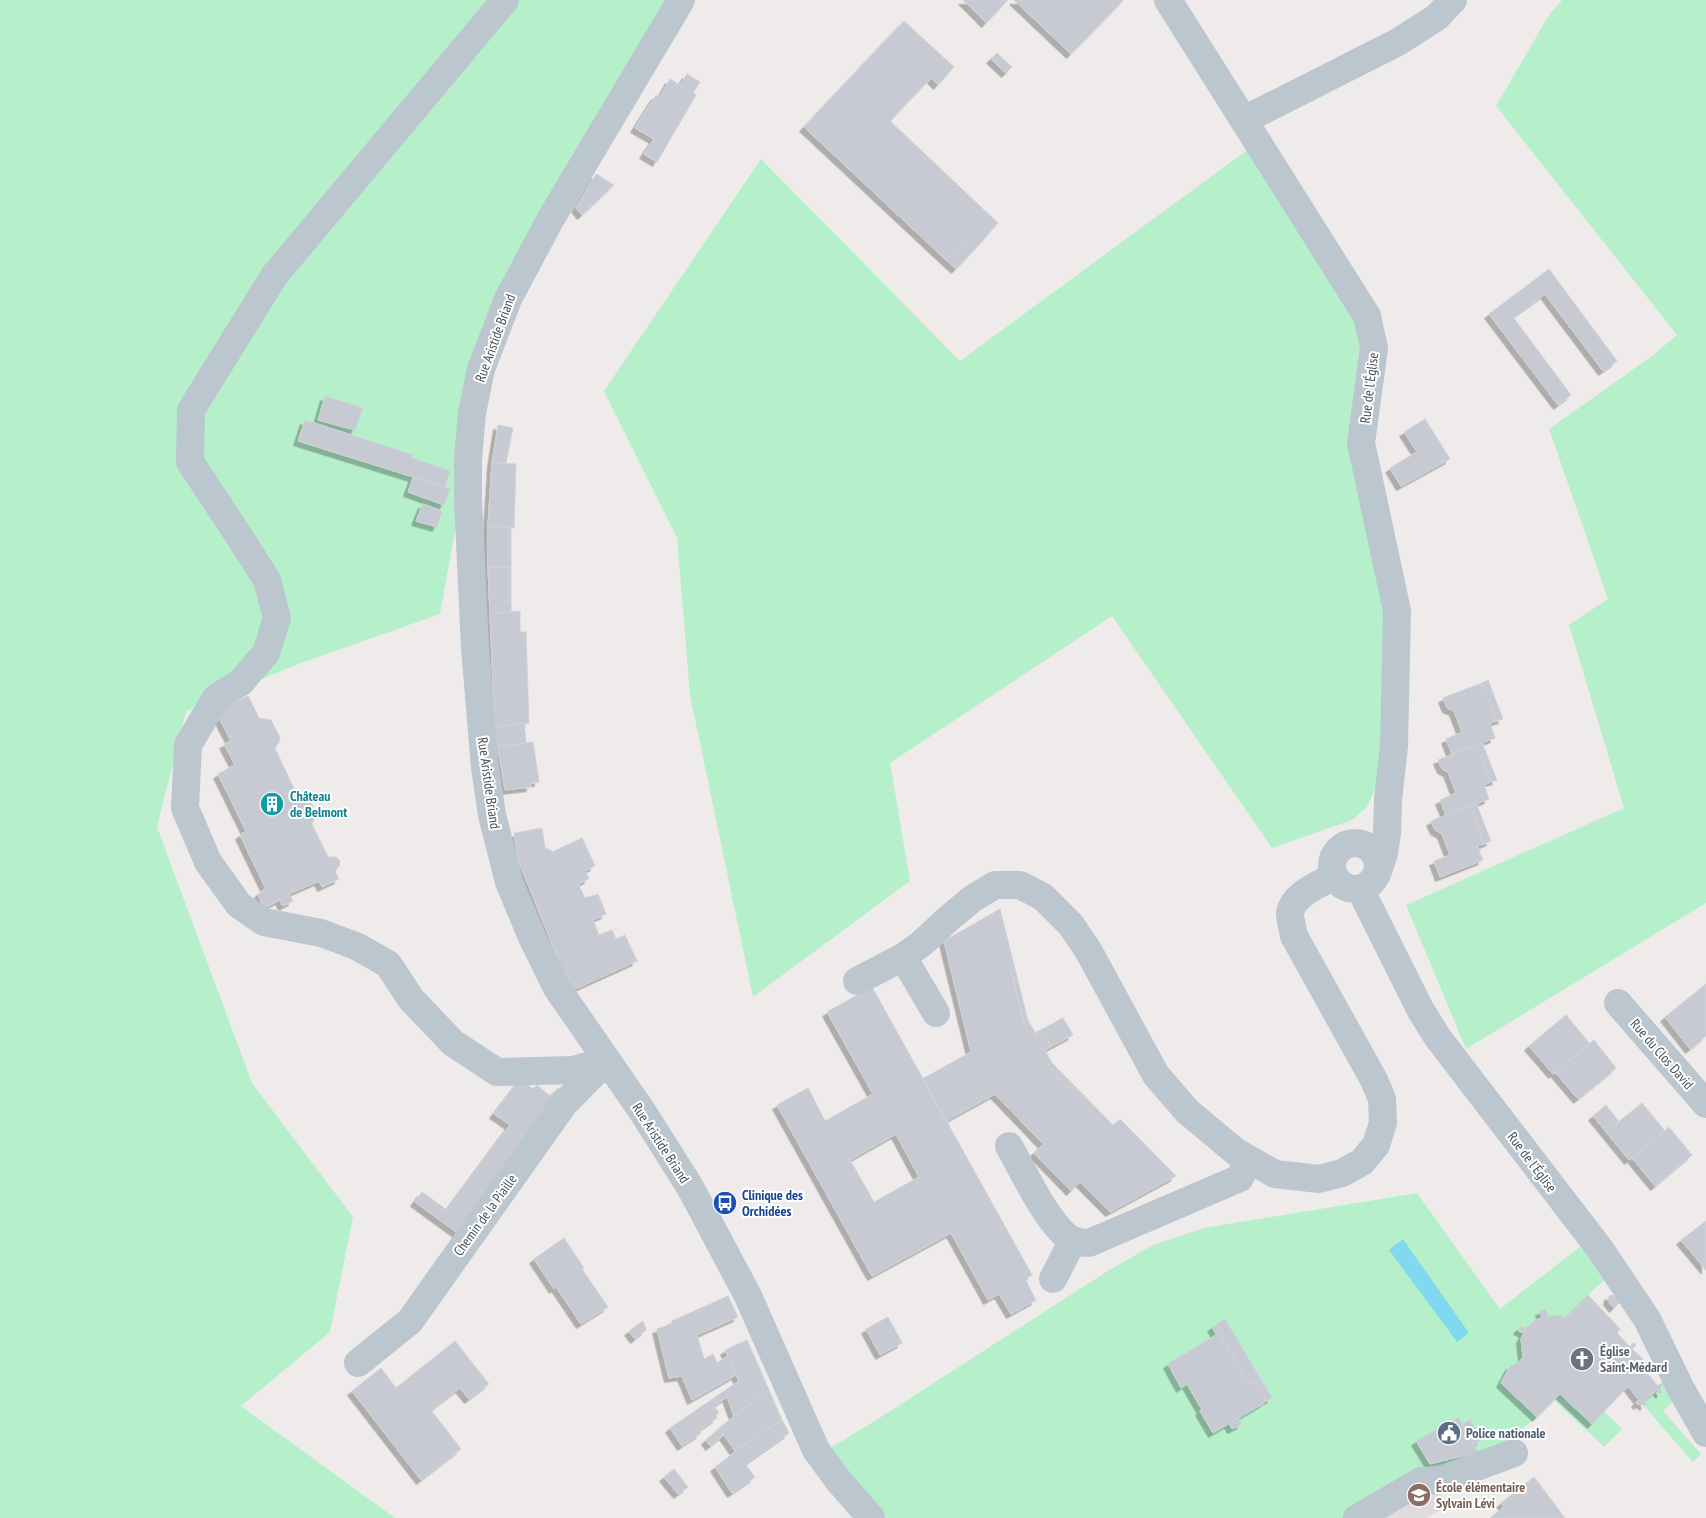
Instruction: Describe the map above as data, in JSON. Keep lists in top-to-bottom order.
{
  "streets": {
    "street": [
      "Rue Aristide Briand",
      "Rue de l'Église",
      "Rue du Clos David",
      "Chemin de la Piaille"
    ]
  },
  "crossings": [
    ["Rue Aristide Briand", "Chemin de la Piaille"]
  ],
  "places": {
    "building": ["Château de Belmont"],
    "bus stop": ["Clinique des Orchidées"],
    "church": ["Église Saint-Médard"],
    "public building": ["Police nationale"],
    "school or university": ["École élémentaire Sylvain Lévi"]
  }
}
